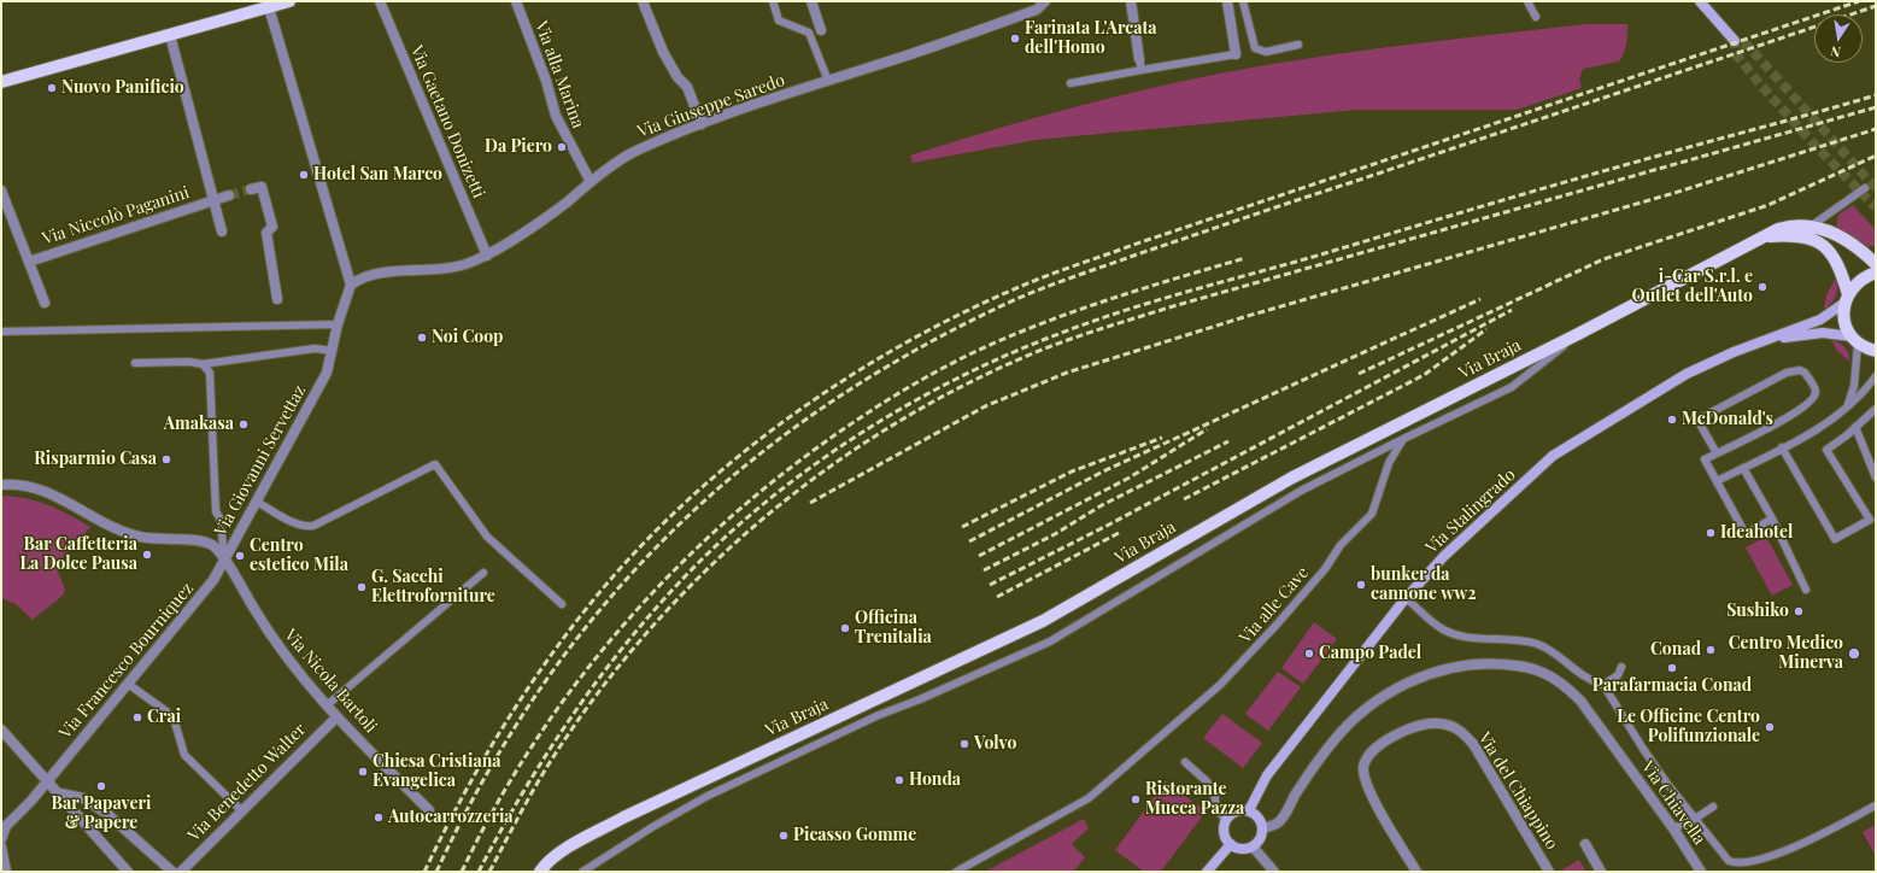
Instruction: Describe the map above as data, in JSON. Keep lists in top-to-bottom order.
{
  "streets": {
    "main road": ["Via Braja"],
    "street": [
      "Via alla Marina",
      "Via Giuseppe Saredo",
      "Via Gaetano Donizetti",
      "Via Niccolò Paganini",
      "Via Giovanni Servettaz",
      "Via Stalingrado",
      "Via Francesco Bourniquez",
      "Via Nicola Bartoli",
      "Via Benedetto Walter",
      "Via del Chiappino",
      "Via Chiavella"
    ],
    "lane": ["Via alle Cave"]
  },
  "crossings": [
    ["Via alla Marina", "Via Giuseppe Saredo"],
    ["Via Giuseppe Saredo", "Via Gaetano Donizetti"],
    ["Via Giuseppe Saredo", "Via Giovanni Servettaz"],
    ["Via Braja", "Via Stalingrado"],
    ["Via Giovanni Servettaz", "Via Francesco Bourniquez"],
    ["Via Giovanni Servettaz", "Via Nicola Bartoli"],
    ["Via Stalingrado", "Via Chiavella"],
    ["Via Francesco Bourniquez", "Via Nicola Bartoli"],
    ["Via Nicola Bartoli", "Via Benedetto Walter"]
  ],
  "places": [
    "Farinata L'Arcata dell'Homo",
    "Nuovo Panificio",
    "Da Piero",
    "Hotel San Marco",
    "i-Car S.r.l. e Outlet dell'Auto",
    "Noi Coop",
    "McDonald's",
    "Amakasa",
    "Risparmio Casa",
    "Ideahotel",
    "Bar Caffetteria La Dolce Pausa",
    "Centro estetico Mila",
    "bunker da cannone ww2",
    "G. Sacchi Elettroforniture",
    "Sushiko",
    "Officina Trenitalia",
    "Conad",
    "Campo Padel",
    "Centro Medico Minerva",
    "Parafarmacia Conad",
    "Crai",
    "Le Officine Centro Polifunzionale",
    "Volvo",
    "Chiesa Cristiana Evangelica",
    "Honda",
    "Bar Papaveri & Papere",
    "Ristorante Mucca Pazza",
    "Autocarrozzeria",
    "Picasso Gomme"
  ],
  "north": "bottom"
}
